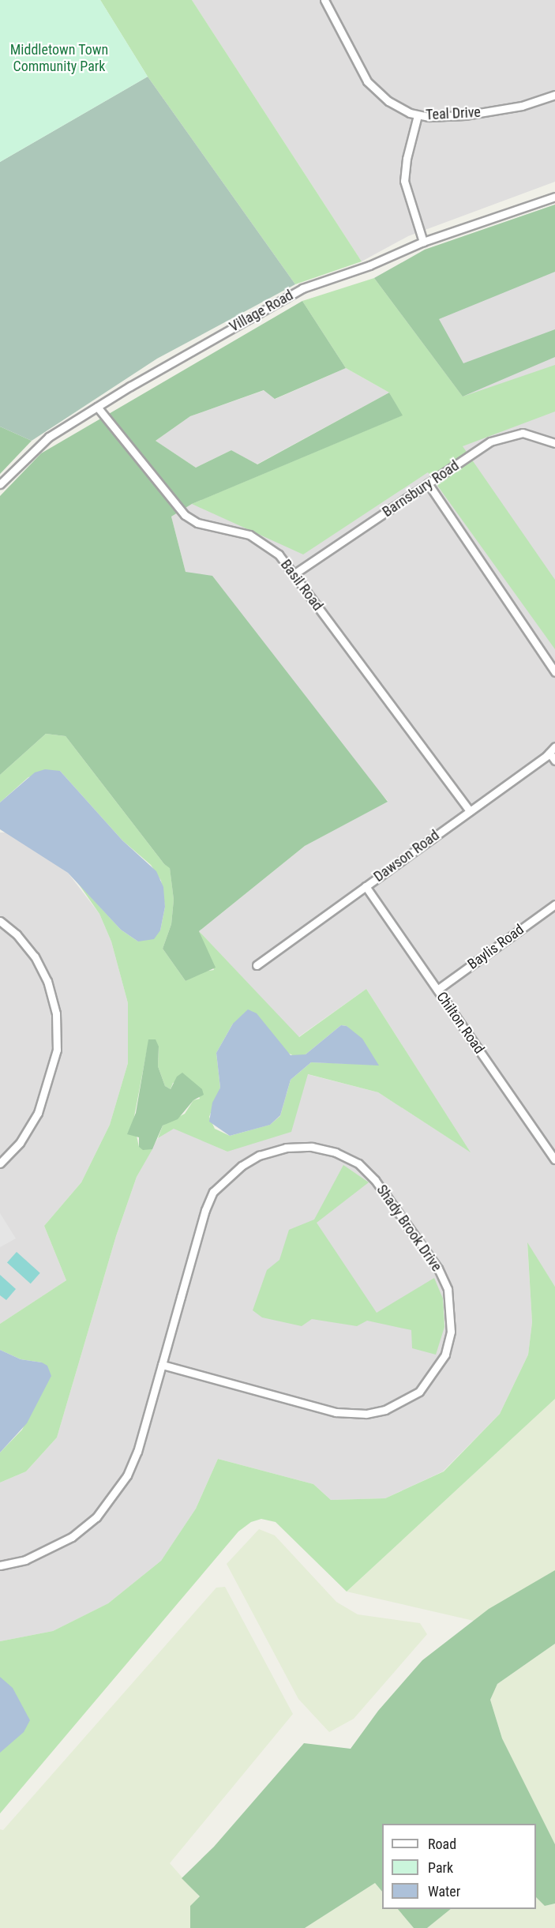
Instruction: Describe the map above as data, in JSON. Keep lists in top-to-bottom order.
{
  "streets": {
    "street": [
      "Teal Drive",
      "Village Road",
      "Barnsbury Road",
      "Basil Road",
      "Dawson Road",
      "Baylis Road",
      "Chilton Road",
      "Shady Brook Drive"
    ]
  },
  "crossings": [
    ["Village Road", "Basil Road"],
    ["Barnsbury Road", "Basil Road"],
    ["Basil Road", "Dawson Road"],
    ["Dawson Road", "Chilton Road"],
    ["Baylis Road", "Chilton Road"]
  ],
  "parks": ["Middletown Town Community Park"],
  "legend": ["Road", "Park", "Water"]
}
